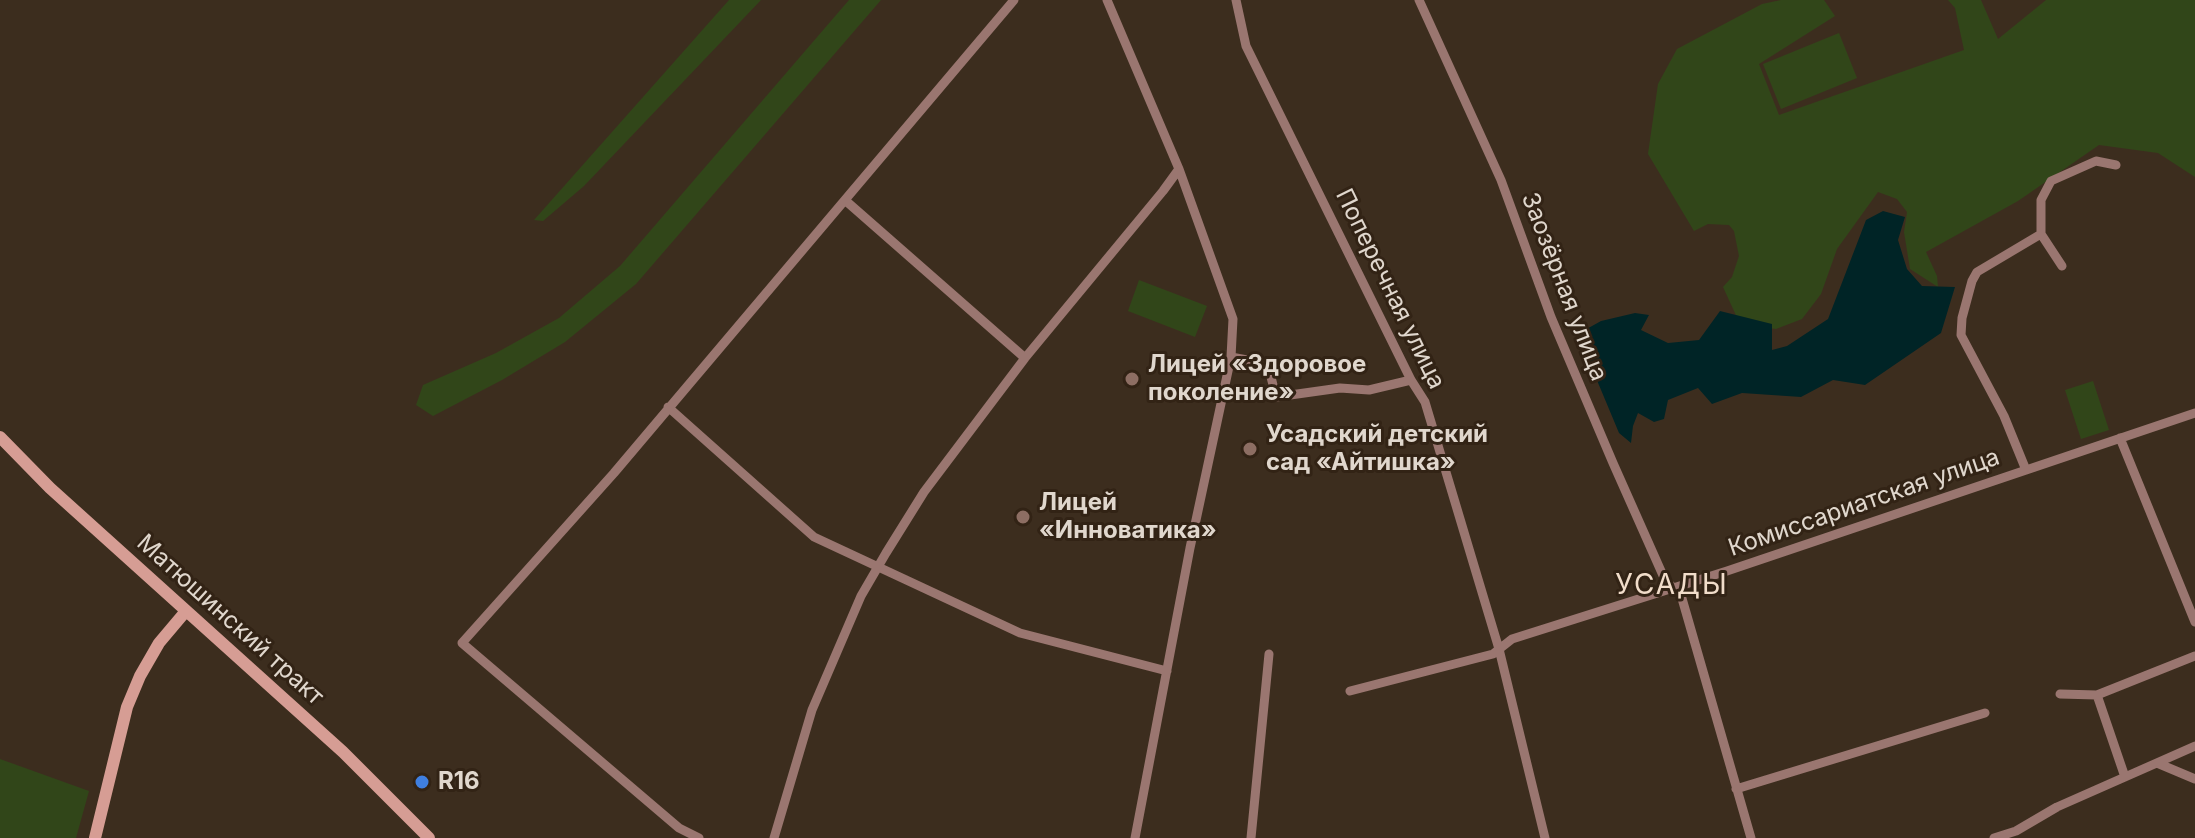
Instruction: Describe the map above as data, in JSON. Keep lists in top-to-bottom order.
{
  "streets": {
    "main road": ["Матюшинский тракт"],
    "street": ["Заозёрная улица", "Поперечная улица", "Комиссариатская улица"]
  },
  "crossings": [
    ["Заозёрная улица", "Комиссариатская улица"],
    ["Поперечная улица", "Комиссариатская улица"]
  ],
  "districts": ["УСАДЫ"],
  "places": [
    "Лицей «Здоровое поколение»",
    "Усадский детский сад «Айтишка»",
    "Лицей «Инноватика»",
    "R16"
  ]
}
